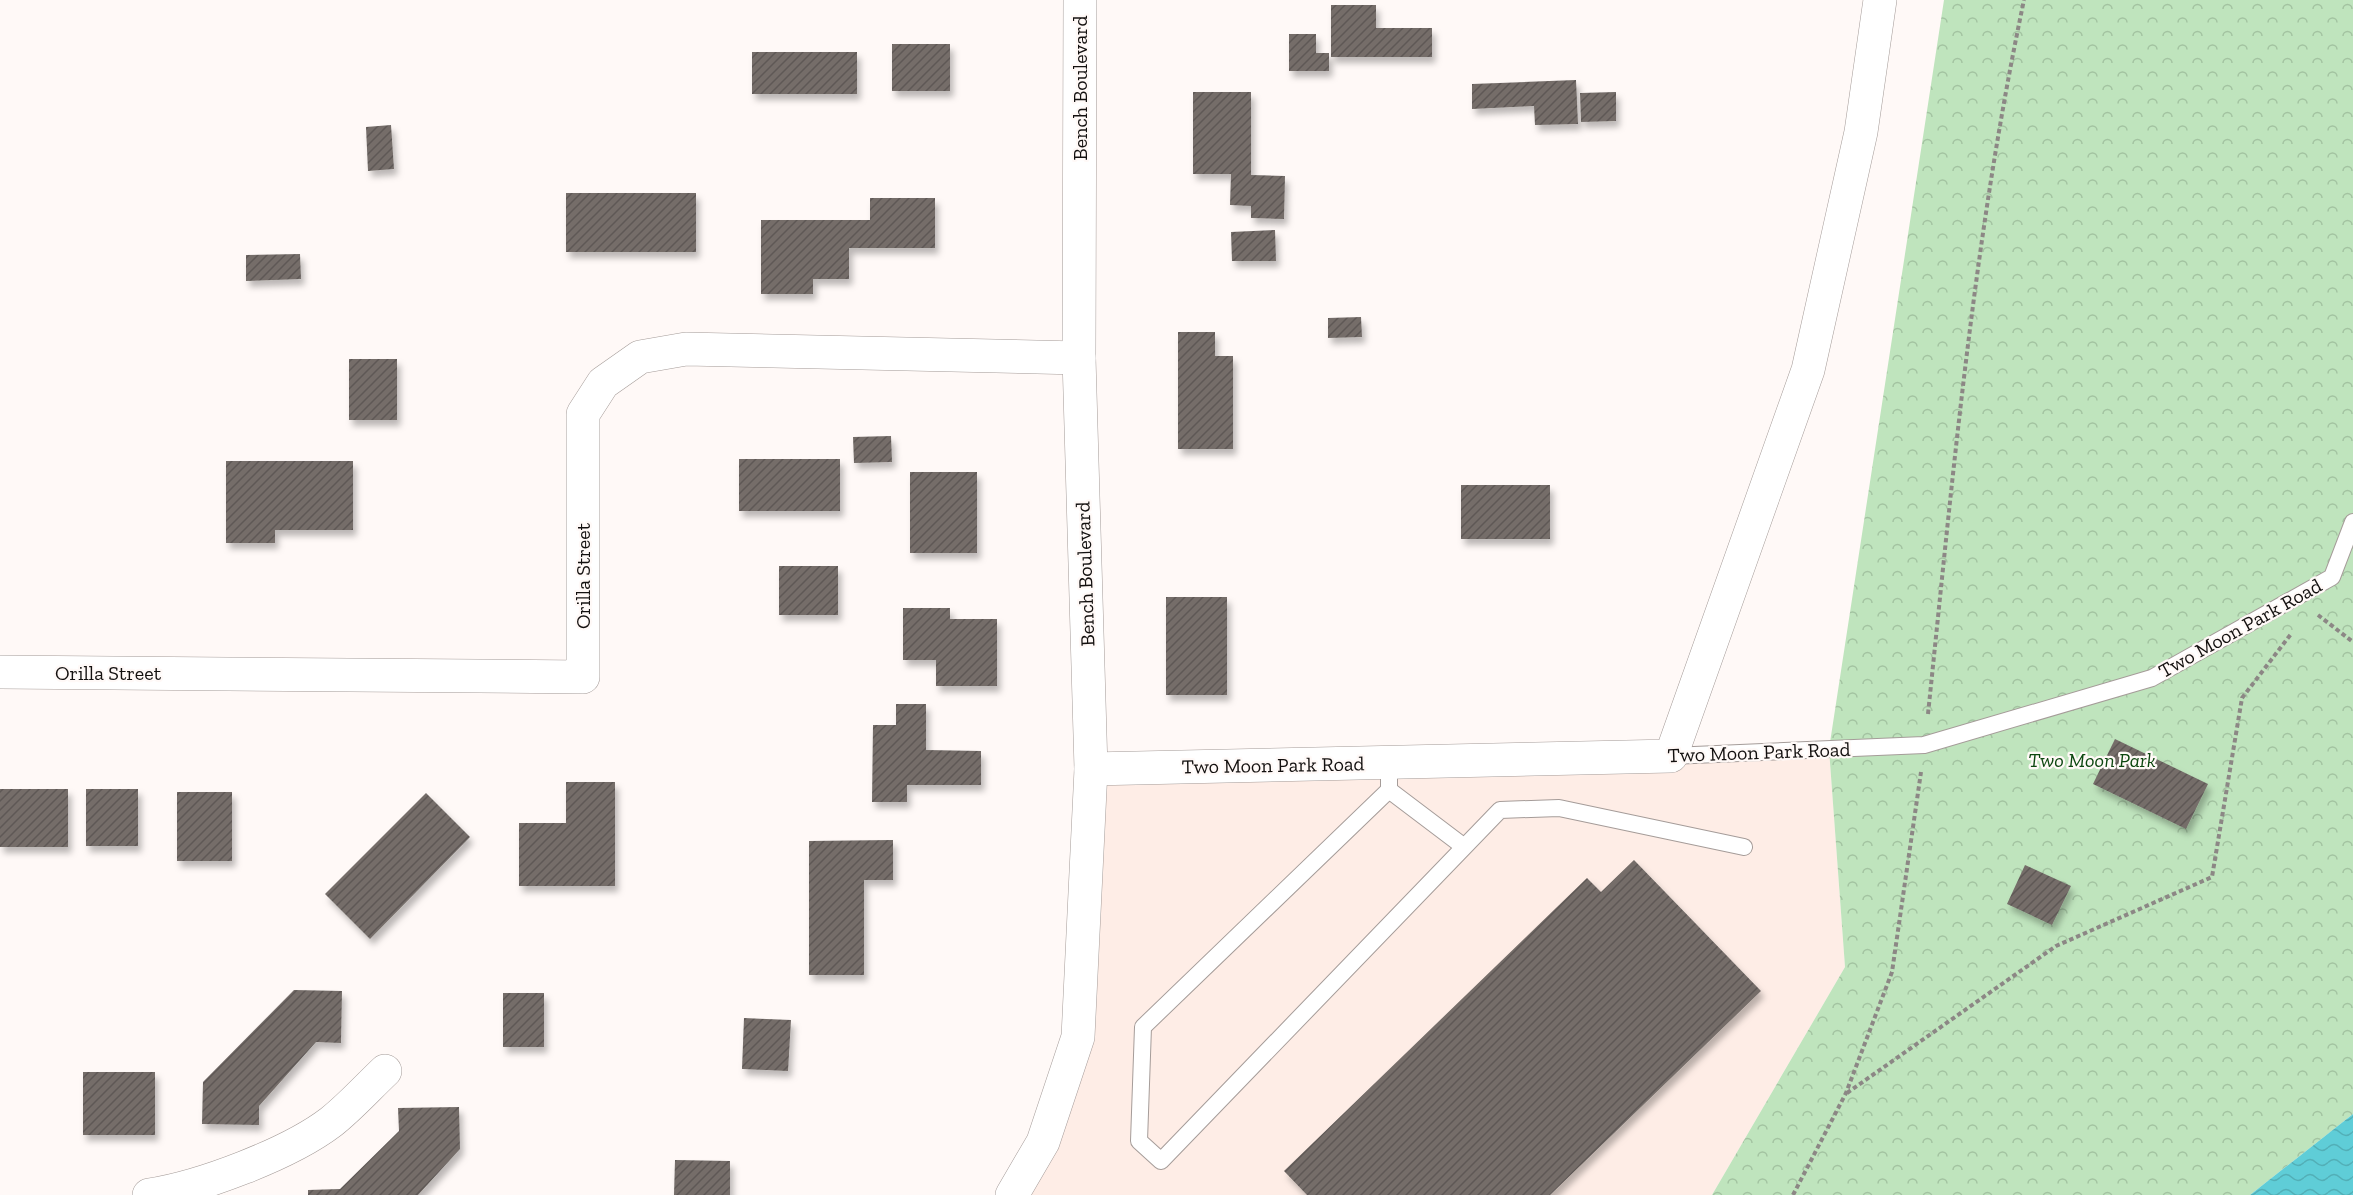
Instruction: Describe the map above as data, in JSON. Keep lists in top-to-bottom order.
{
  "streets": {
    "street": ["Bench Boulevard", "Orilla Street", "Two Moon Park Road"]
  },
  "crossings": [
    ["Bench Boulevard", "Orilla Street"],
    ["Bench Boulevard", "Two Moon Park Road"]
  ],
  "parks": ["Two Moon Park"]
}
